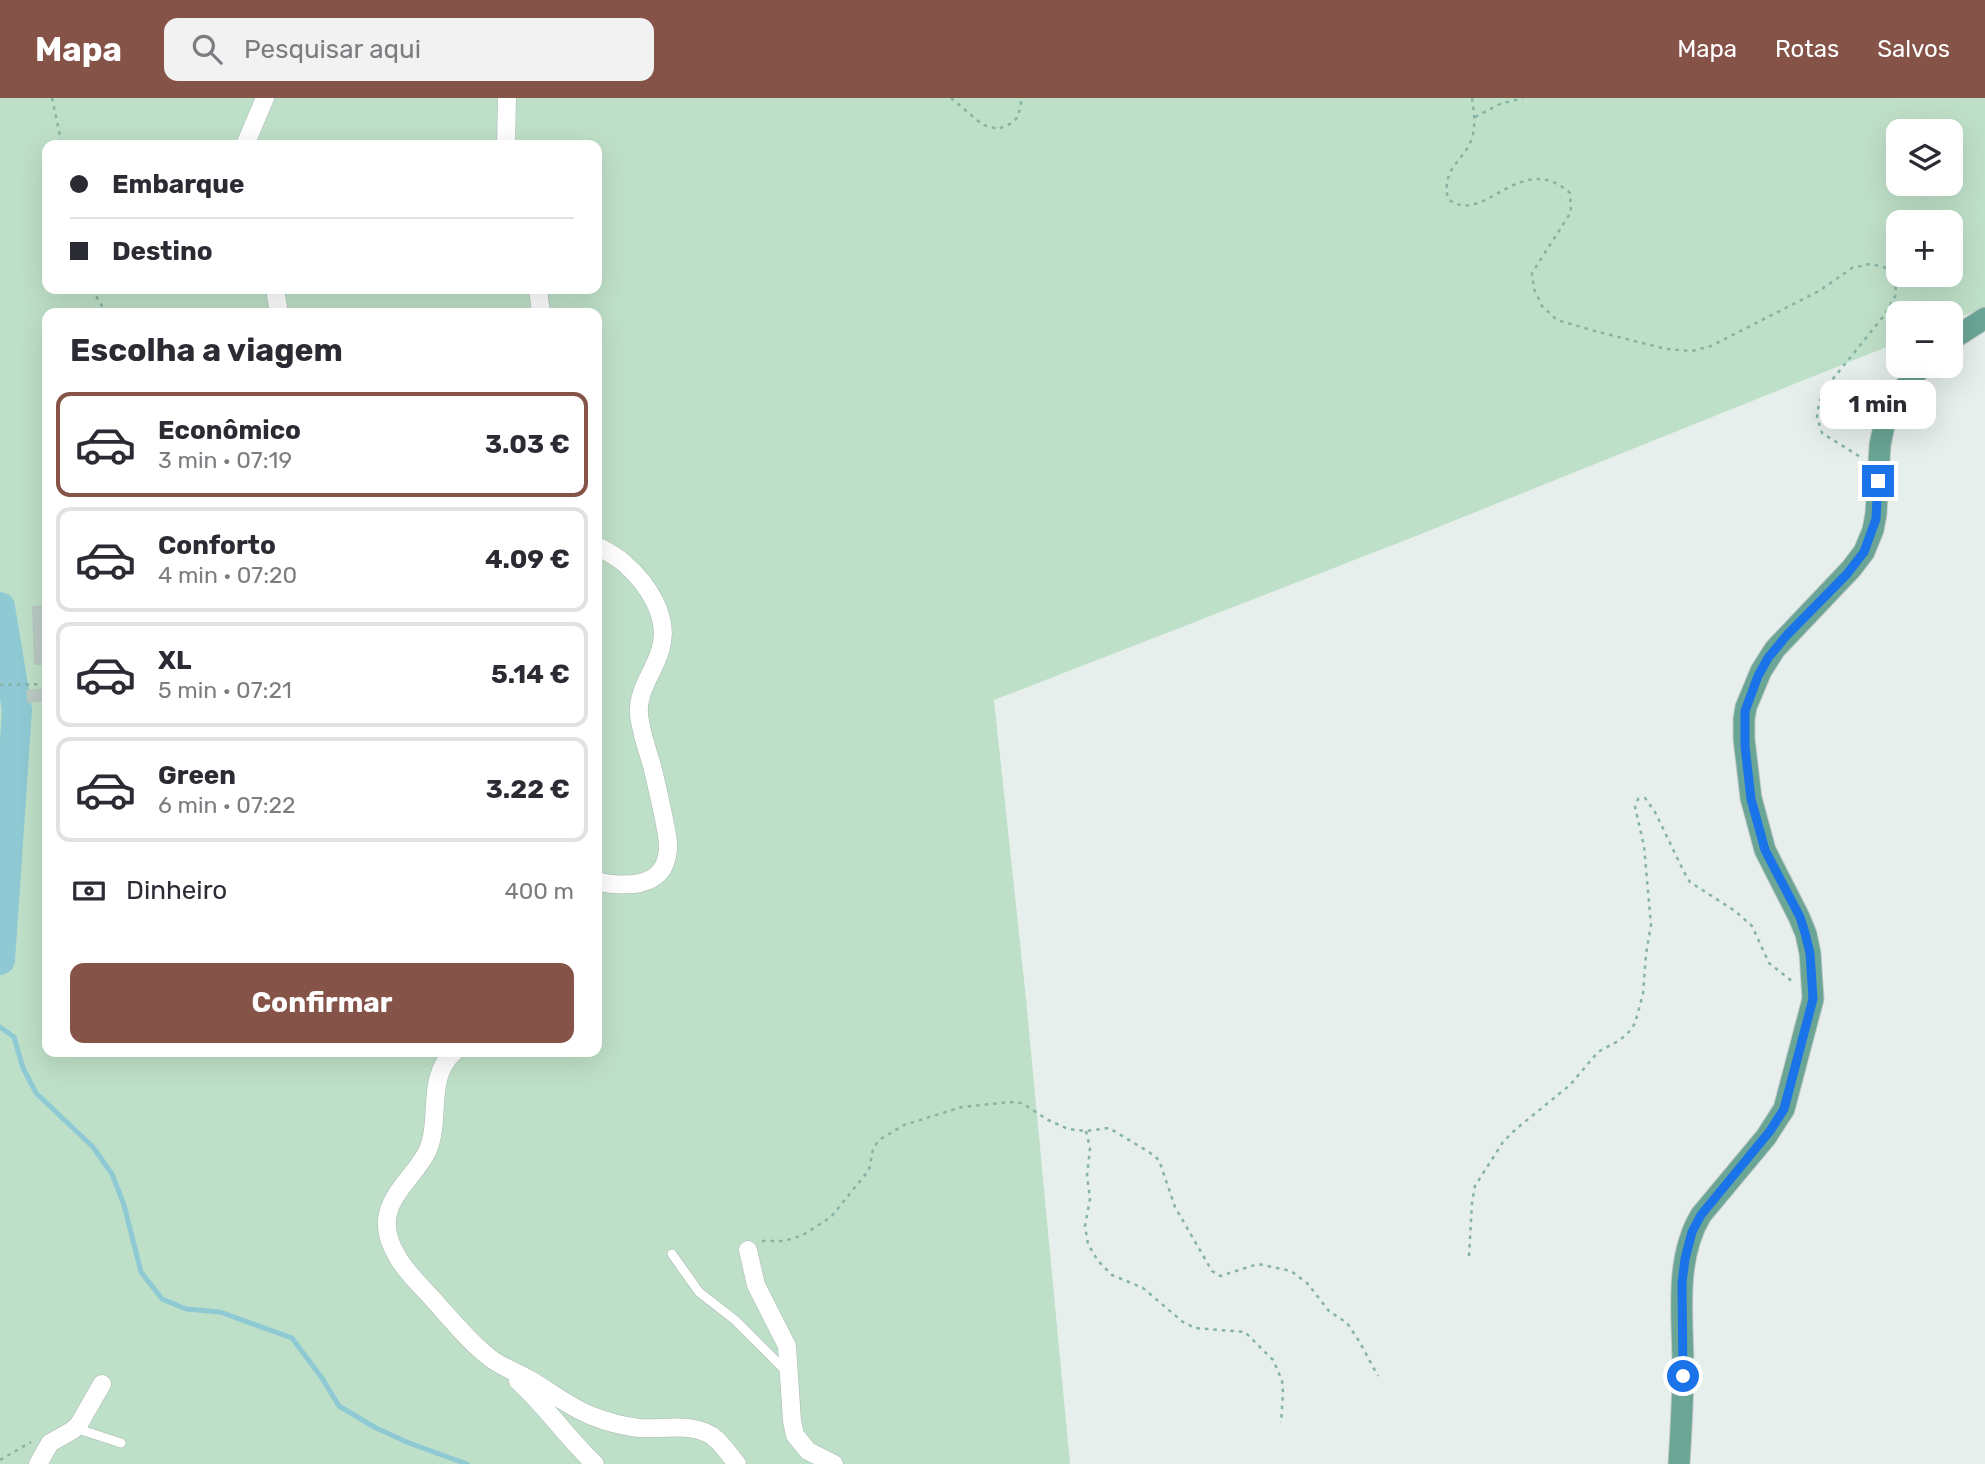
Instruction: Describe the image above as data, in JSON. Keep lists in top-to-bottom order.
{
  "page": {
    "header": "Mapa",
    "search": "Pesquisar aqui",
    "nav": ["Mapa", "Rotas", "Salvos"],
    "map_buttons": ["+", "−"],
    "banner": ["Embarque", "Destino"],
    "heading": "Escolha a viagem",
    "bubble": "1 min",
    "list": [
      {
        "name": "Econômico",
        "note": "3 min · 07:19",
        "value": "3.03 €"
      },
      {
        "name": "Conforto",
        "note": "4 min · 07:20",
        "value": "4.09 €"
      },
      {
        "name": "XL",
        "note": "5 min · 07:21",
        "value": "5.14 €"
      },
      {
        "name": "Green",
        "note": "6 min · 07:22",
        "value": "3.22 €"
      }
    ],
    "pay": ["Dinheiro", "400 m"],
    "buttons": "Confirmar"
  }
}
